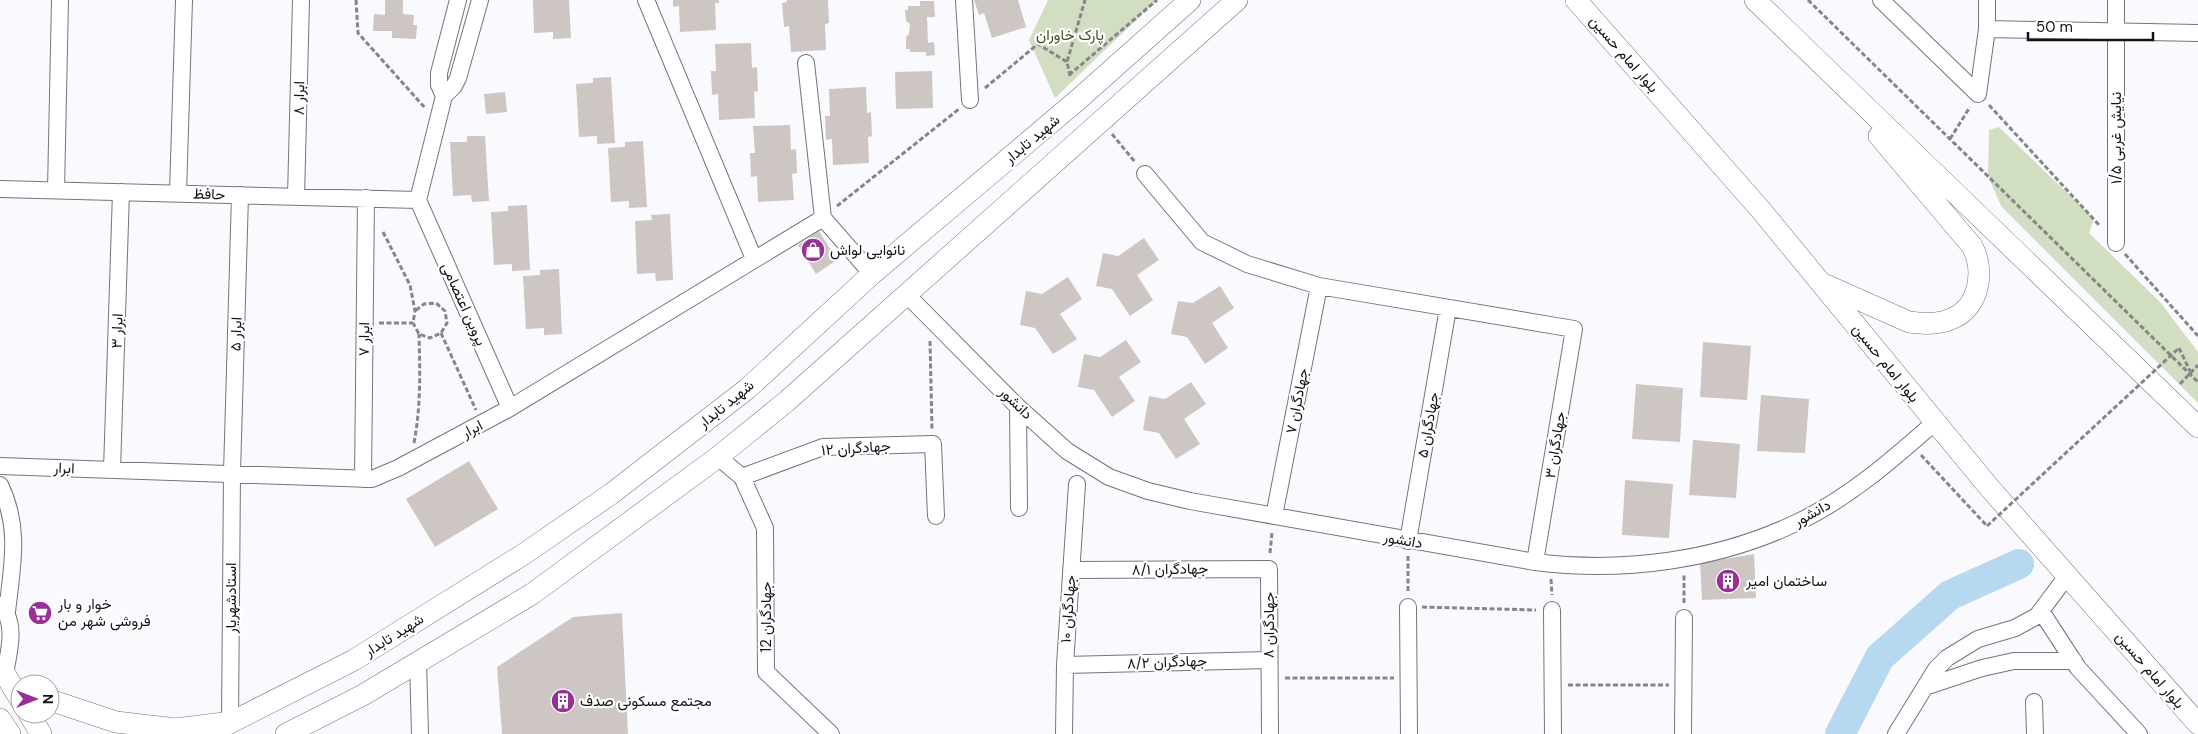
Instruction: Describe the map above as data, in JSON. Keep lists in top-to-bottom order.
{
  "streets": {
    "main road": ["بلوار امام حسین", "شهید تابدار"],
    "street": [
      "ابرار ۸",
      "نیایش غربی ۱/۵",
      "حافظ",
      "پروین اعتصامی",
      "ابرار ۳",
      "ابرار ۵",
      "ابرار ۷",
      "جهادگران ۷",
      "دانشور",
      "جهادگران ۵",
      "ابرار",
      "جهادگران ۳",
      "جهادگران ۱۲",
      "جهادگران ۸/۱",
      "استادشهریار",
      "جهادگران ۱۰",
      "جهادگران 12",
      "جهادگران ۸",
      "جهادگران ۸/۲"
    ]
  },
  "crossings": [
    ["بلوار امام حسین", "دانشور"],
    ["ابرار ۸", "حافظ"],
    ["شهید تابدار", "دانشور"],
    ["شهید تابدار", "استادشهریار"],
    ["حافظ", "پروین اعتصامی"],
    ["حافظ", "ابرار ۳"],
    ["حافظ", "ابرار ۵"],
    ["حافظ", "ابرار ۷"],
    ["پروین اعتصامی", "ابرار"],
    ["ابرار ۳", "ابرار"],
    ["ابرار ۵", "ابرار"],
    ["ابرار ۵", "استادشهریار"],
    ["ابرار ۷", "ابرار"],
    ["جهادگران ۷", "دانشور"],
    ["دانشور", "جهادگران ۵"],
    ["دانشور", "جهادگران ۳"],
    ["جهادگران ۵", "جهادگران ۳"],
    ["ابرار", "استادشهریار"],
    ["جهادگران ۱۲", "جهادگران 12"],
    ["جهادگران ۸/۱", "جهادگران ۱۰"],
    ["جهادگران ۸/۱", "جهادگران ۸"],
    ["جهادگران ۱۰", "جهادگران ۸/۲"],
    ["جهادگران ۸", "جهادگران ۸/۲"]
  ],
  "parks": ["پارک خاوران"],
  "places": {
    "shop": ["نانوایی لواش"],
    "building": ["ساختمان امیر", "مجتمع مسکونی صدف"],
    "supermarket": ["خوار و بار فروشی شهر من"]
  },
  "scale_bar": "50 m",
  "north": "right"
}
